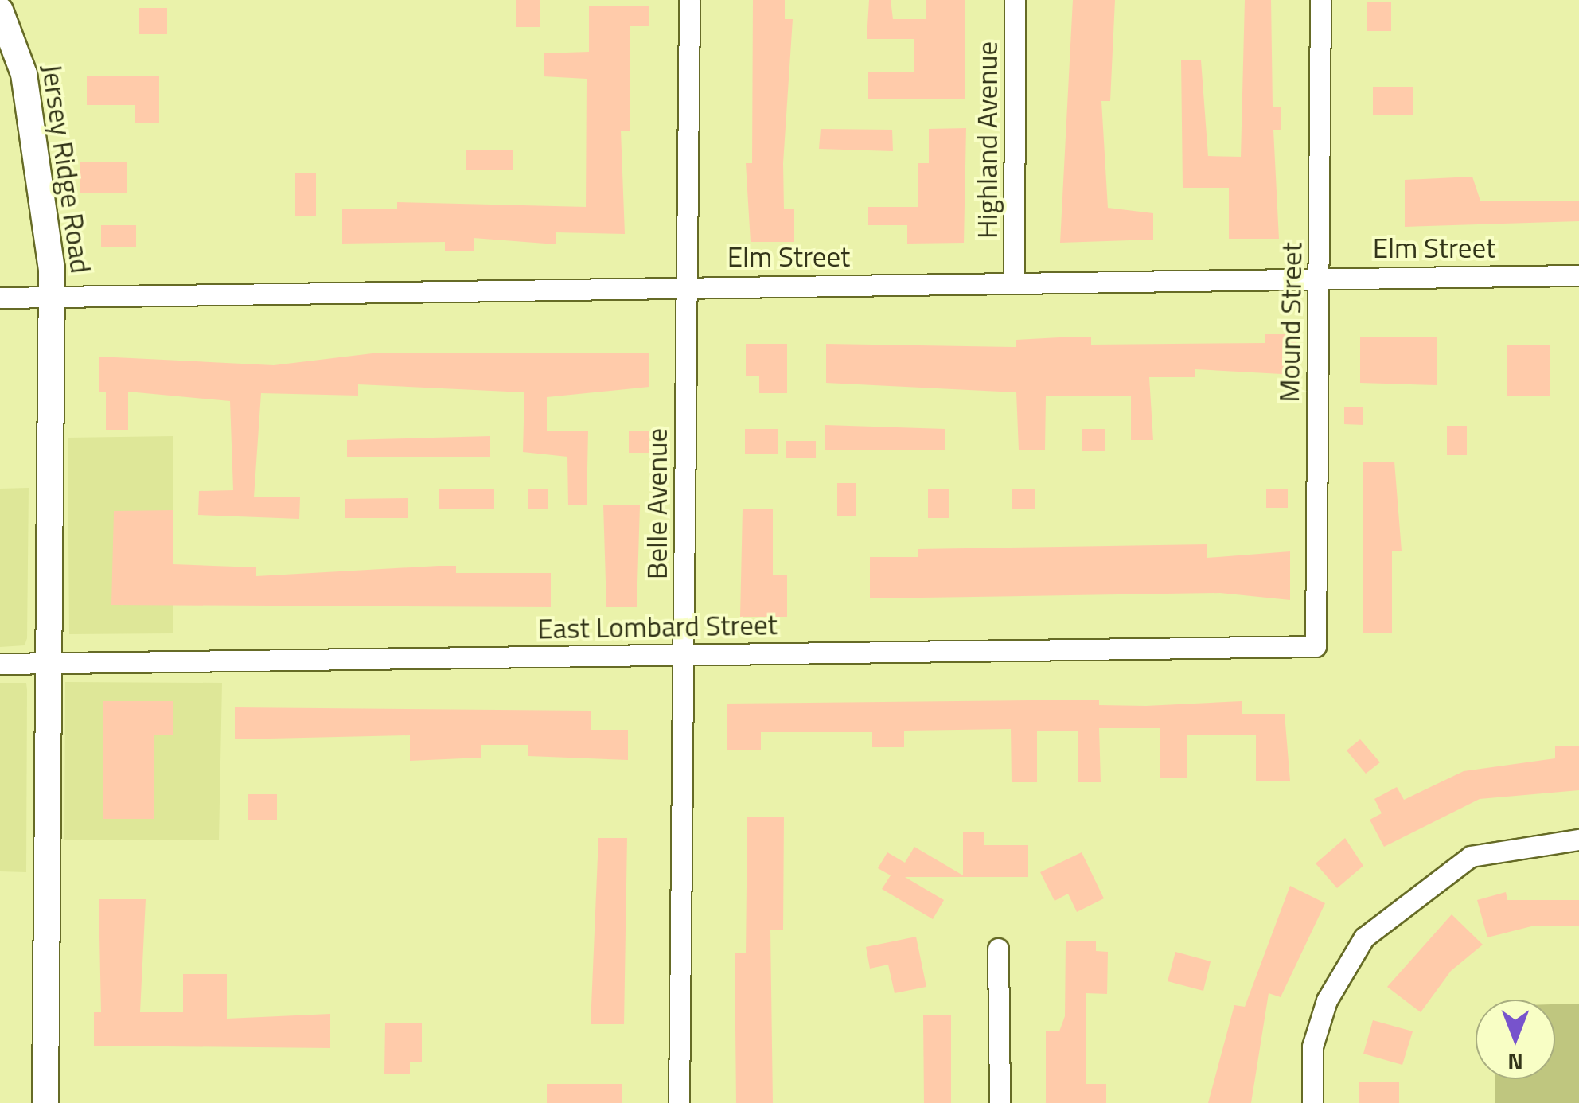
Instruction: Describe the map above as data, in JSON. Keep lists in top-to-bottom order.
{
  "streets": {
    "street": [
      "Highland Avenue",
      "Jersey Ridge Road",
      "Elm Street",
      "Mound Street",
      "Belle Avenue",
      "East Lombard Street"
    ]
  },
  "crossings": [
    ["Highland Avenue", "Elm Street"],
    ["Jersey Ridge Road", "Elm Street"],
    ["Jersey Ridge Road", "East Lombard Street"],
    ["Elm Street", "Mound Street"],
    ["Elm Street", "Belle Avenue"],
    ["Mound Street", "East Lombard Street"],
    ["Belle Avenue", "East Lombard Street"]
  ],
  "north": "bottom"
}
